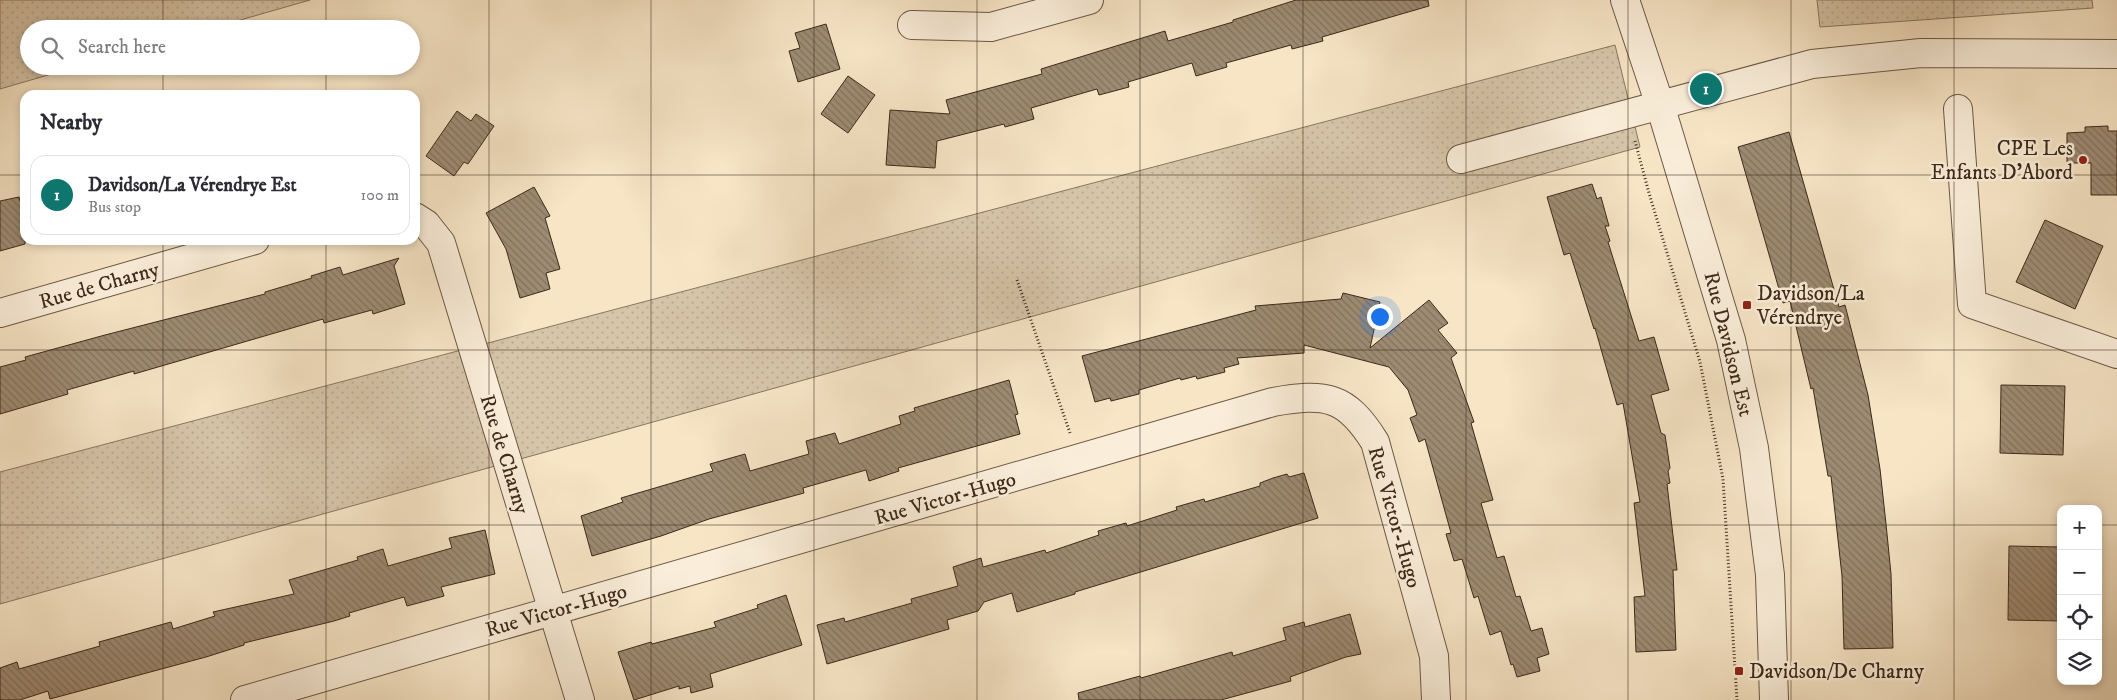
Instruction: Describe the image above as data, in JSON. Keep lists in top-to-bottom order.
{
  "streets": {
    "street": ["Rue de Charny", "Rue Davidson Est", "Rue Victor-Hugo"]
  },
  "crossings": [
    ["Rue de Charny", "Rue Victor-Hugo"]
  ],
  "places": {
    "other": ["CPE Les Enfants D'Abord"],
    "transit": ["Davidson/La Vérendrye", "Davidson/De Charny"]
  },
  "page": {
    "search": "Search here",
    "pins": "1",
    "heading": "Nearby",
    "list": [
      {
        "mark": "1",
        "name": "Davidson/La Vérendrye Est",
        "note": "Bus stop",
        "value": "100 m"
      }
    ],
    "map_buttons": ["+", "−"]
  }
}
